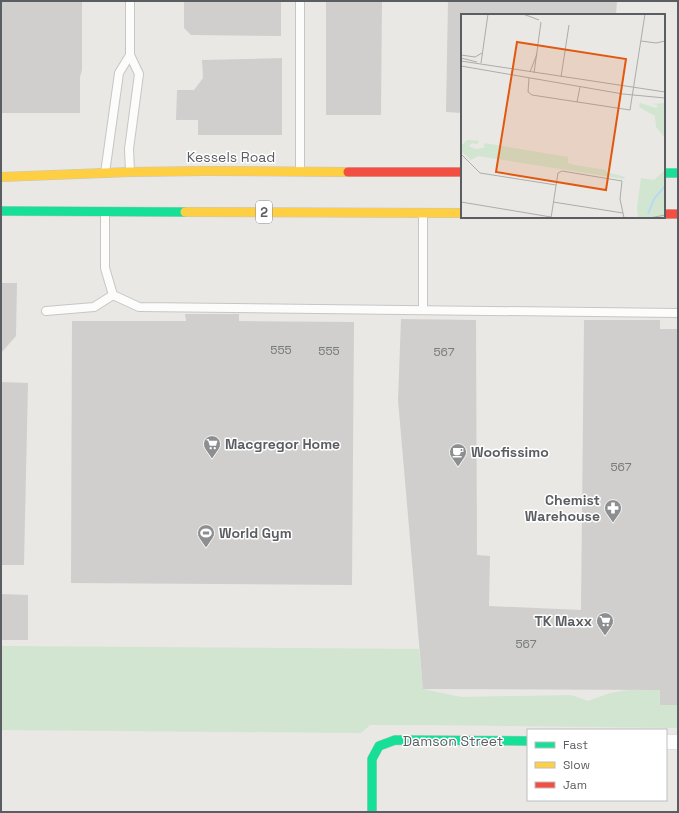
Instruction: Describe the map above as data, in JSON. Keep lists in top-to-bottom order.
{
  "streets": {
    "main road": ["Kessels Road", "2", "Damson Street"]
  },
  "places": {
    "supermarket": ["Macgregor Home", "TK Maxx"],
    "cafe": ["Woofissimo"],
    "pharmacy": ["Chemist Warehouse"],
    "sports": ["World Gym"]
  },
  "house_numbers": [
    "555",
    "555",
    "567",
    "567",
    "567"
  ],
  "legend": ["Fast", "Slow", "Jam"]
}
